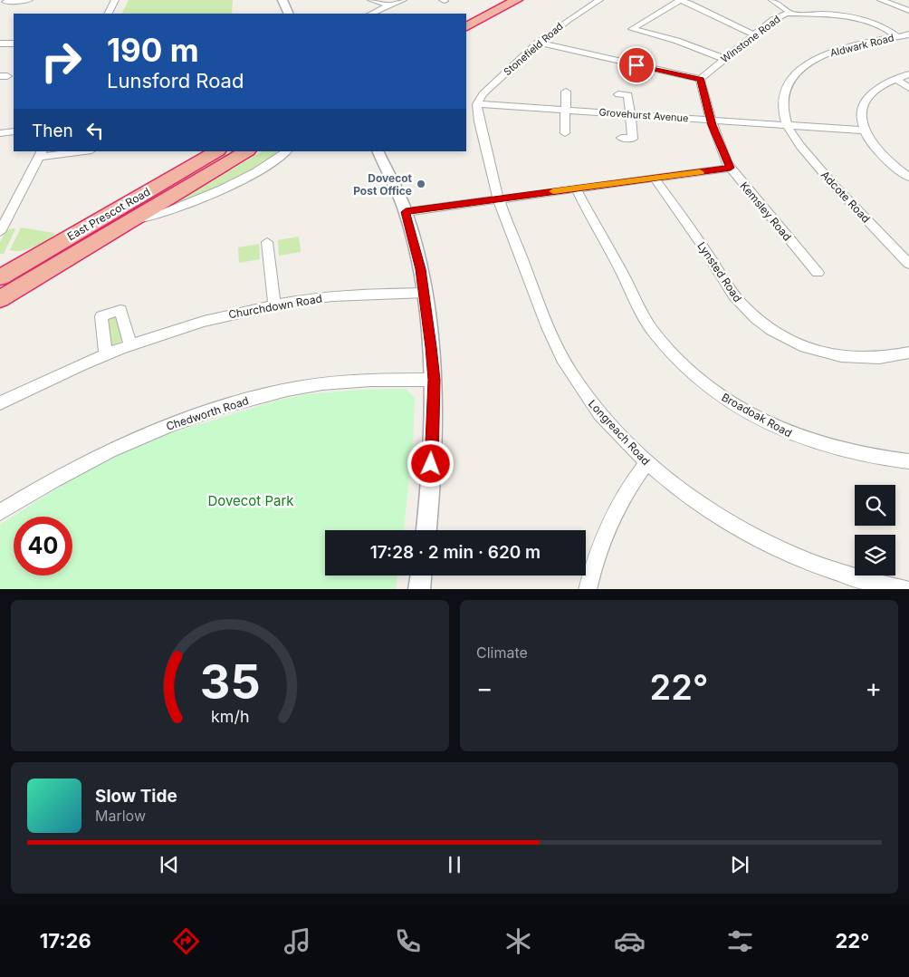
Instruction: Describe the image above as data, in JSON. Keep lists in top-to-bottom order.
{
  "streets": {
    "highway": ["East Prescot Road"],
    "street": [
      "Winstone Road",
      "Aldwark Road",
      "Stonefield Road",
      "Grovehurst Avenue",
      "Adcote Road",
      "Kemsley Road",
      "Lynsted Road",
      "Churchdown Road",
      "Chedworth Road",
      "Broadoak Road",
      "Longreach Road"
    ]
  },
  "crossings": [
    ["Winstone Road", "Aldwark Road"],
    ["Aldwark Road", "Grovehurst Avenue"],
    ["Aldwark Road", "Adcote Road"],
    ["Stonefield Road", "Grovehurst Avenue"],
    ["Stonefield Road", "Longreach Road"],
    ["Grovehurst Avenue", "Adcote Road"],
    ["Grovehurst Avenue", "Kemsley Road"],
    ["Grovehurst Avenue", "Longreach Road"]
  ],
  "parks": ["Dovecot Park"],
  "places": ["Dovecot Post Office"],
  "page": {
    "turn": ["190 m", "Lunsford Road"],
    "then": "Then",
    "limit": "40",
    "trip": "17:28 · 2 min · 620 m",
    "tile": "Climate",
    "heat": ["−", "22°", "+"],
    "song": ["Slow Tide", "Marlow"],
    "tabs": ["17:26", "22°"],
    "gauge": ["35", "km/h"]
  }
}
